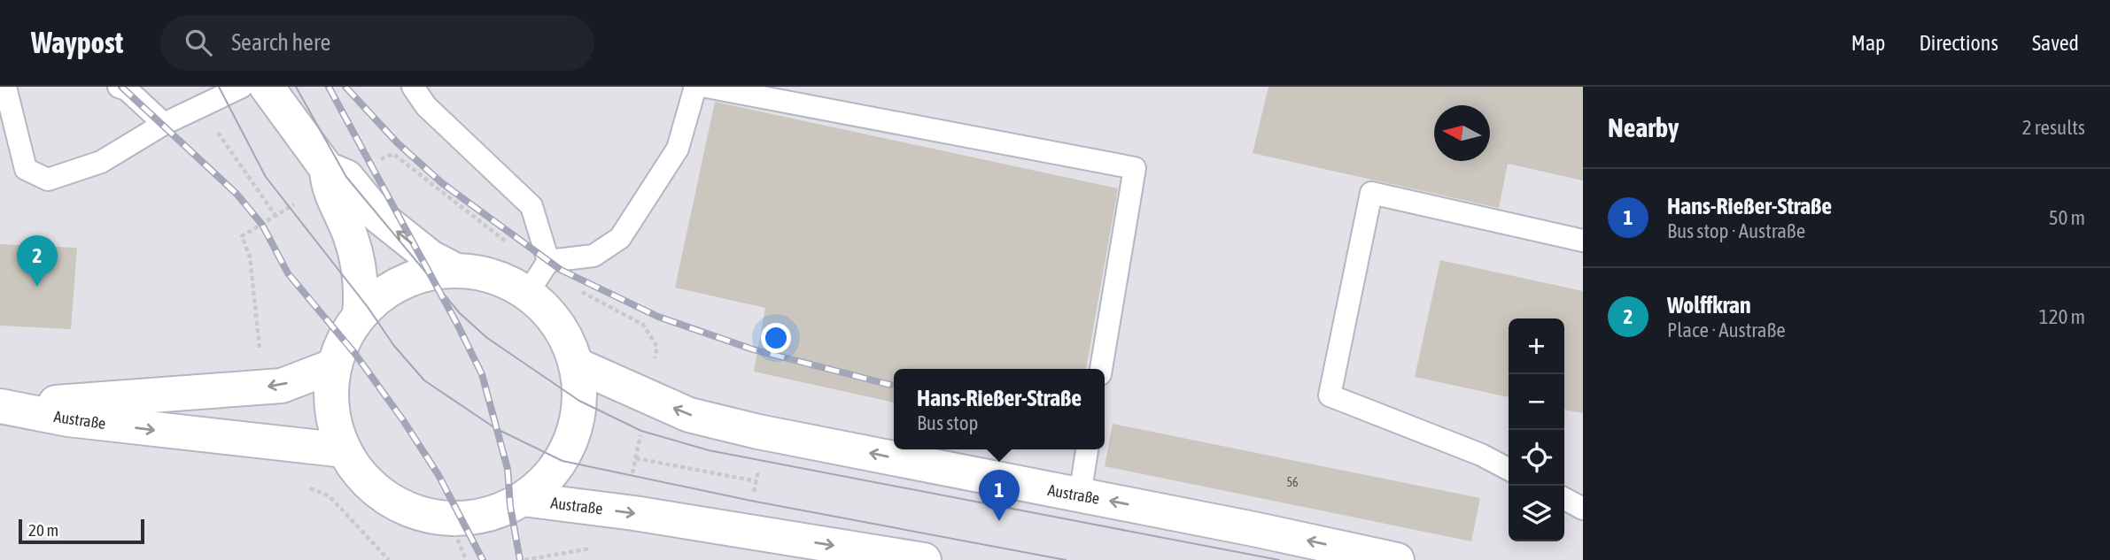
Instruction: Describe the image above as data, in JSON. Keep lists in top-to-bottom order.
{
  "streets": {
    "main road": ["Austraße"]
  },
  "house_numbers": ["56"],
  "scale_bar": "20 m",
  "north": "left",
  "page": {
    "header": "Waypost",
    "search": "Search here",
    "nav": ["Map", "Directions", "Saved"],
    "heading": ["Nearby", "2 results"],
    "list": [
      {
        "mark": "1",
        "name": "Hans-Rießer-Straße",
        "note": "Bus stop · Austraße",
        "value": "50 m"
      },
      {
        "mark": "2",
        "name": "Wolffkran",
        "note": "Place · Austraße",
        "value": "120 m"
      }
    ],
    "pins": ["2", "1"],
    "map_buttons": ["+", "−"],
    "popup": ["Hans-Rießer-Straße", "Bus stop"],
    "scale": "20 m"
  }
}
